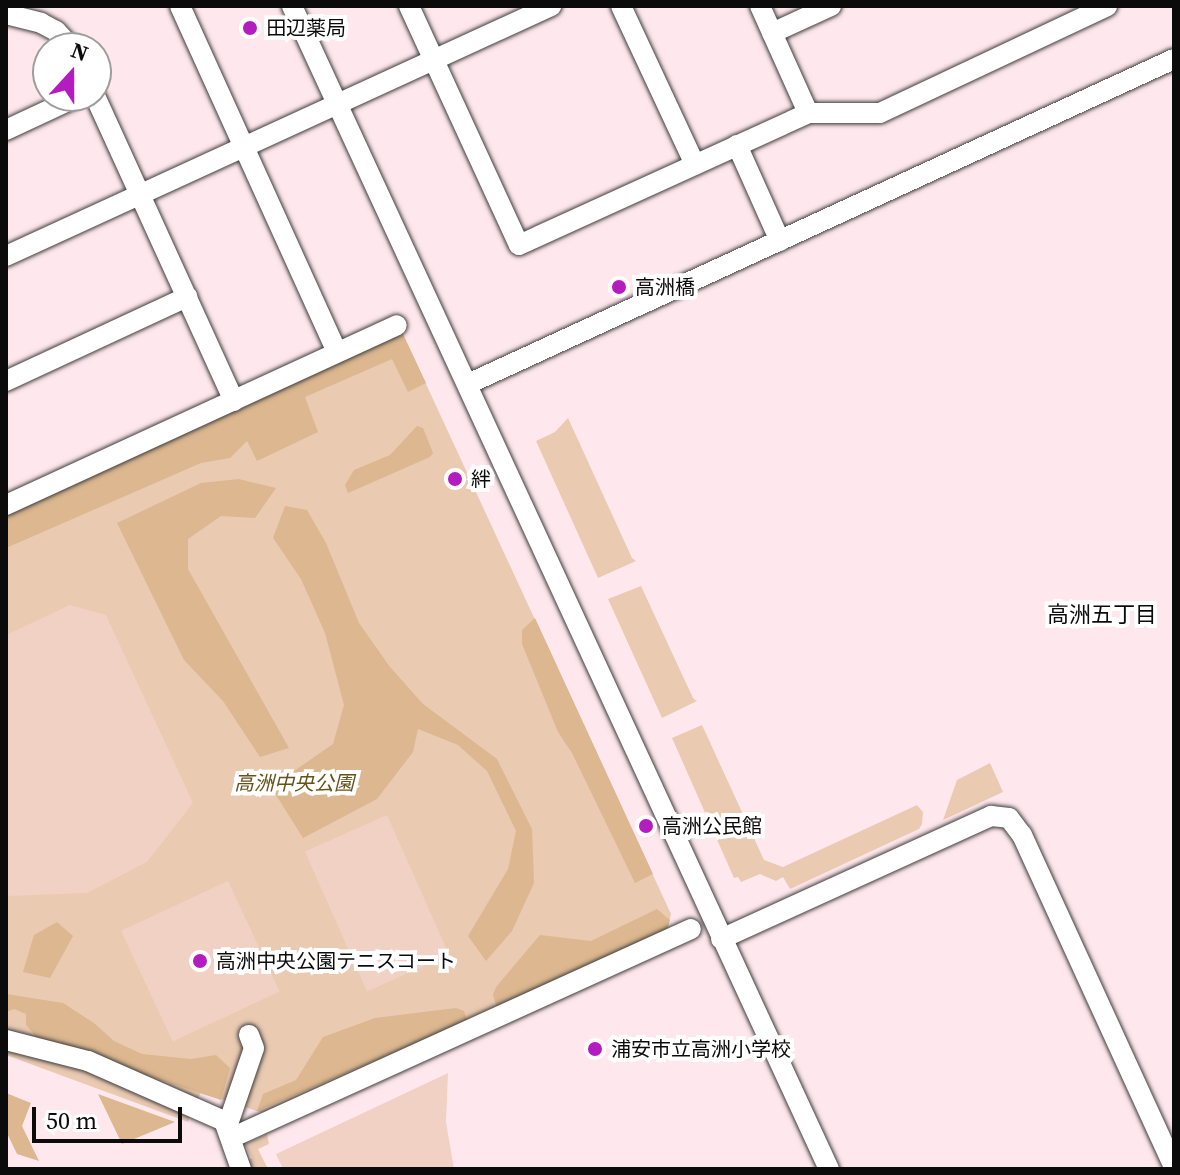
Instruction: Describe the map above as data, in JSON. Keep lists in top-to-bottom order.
{
  "districts": ["高洲五丁目"],
  "parks": ["高洲中央公園"],
  "places": [
    "田辺薬局",
    "高洲橋",
    "絆",
    "高洲公民館",
    "高洲中央公園テニスコート",
    "浦安市立高洲小学校"
  ],
  "scale_bar": "50 m",
  "north": "top"
}
